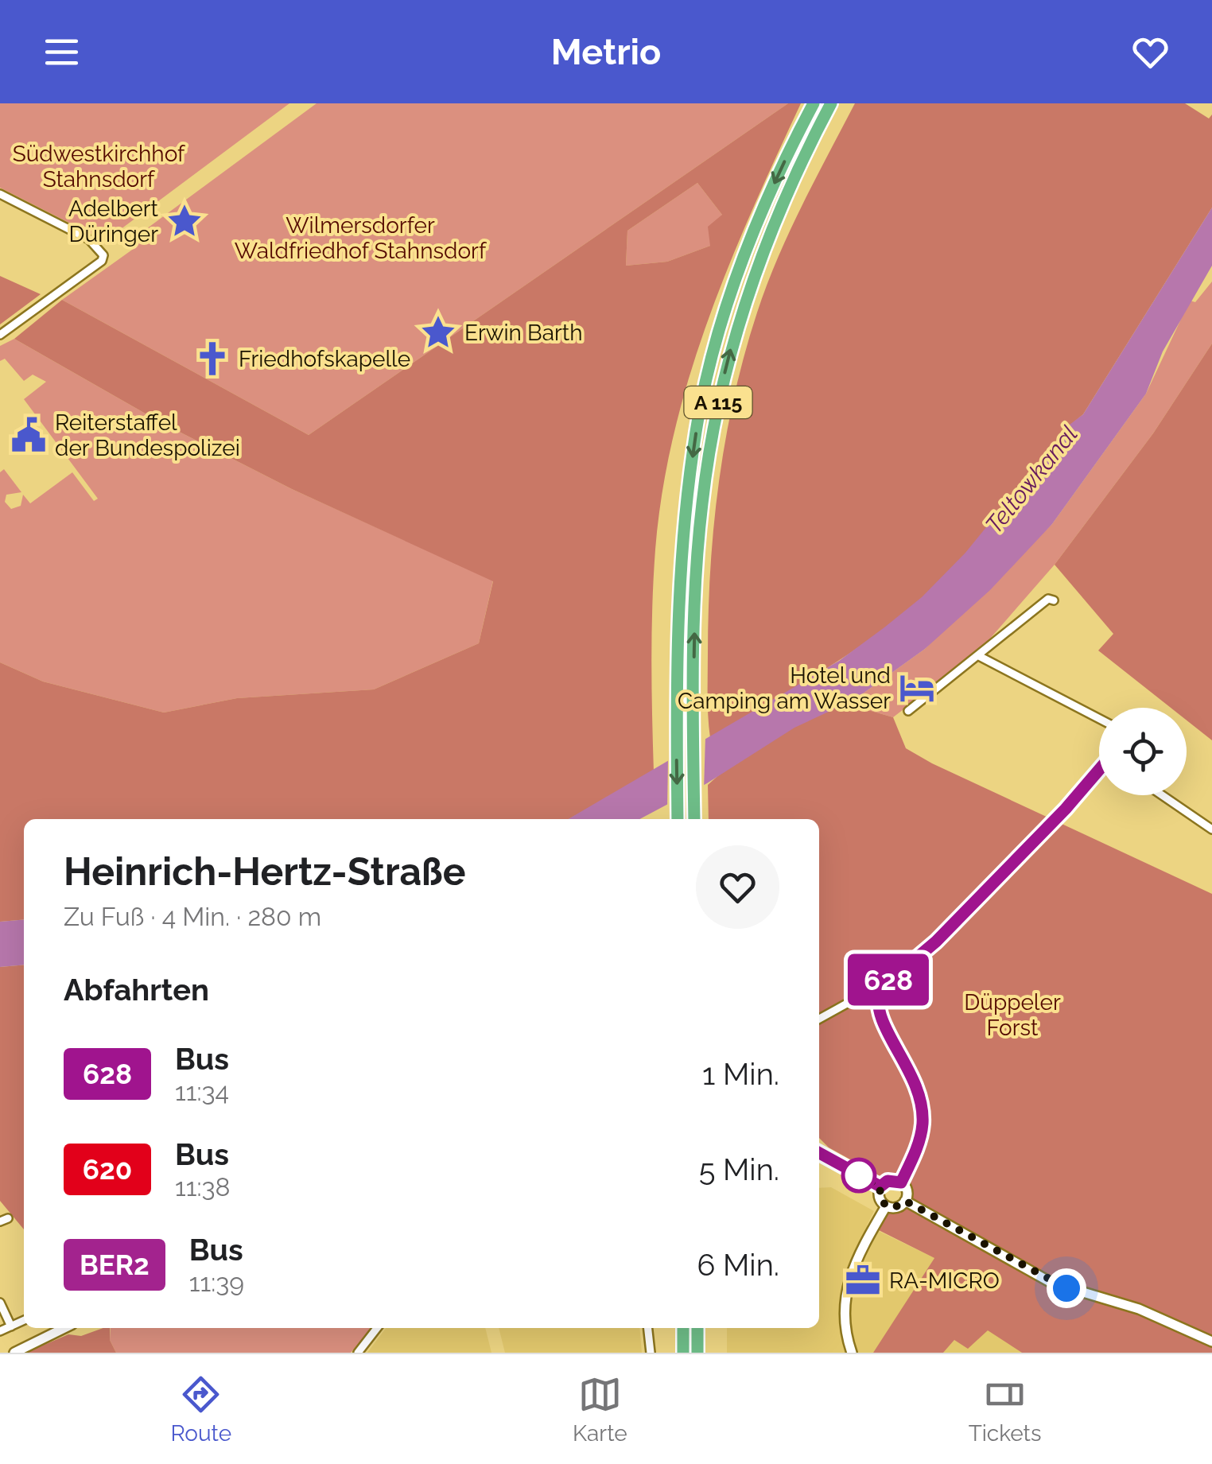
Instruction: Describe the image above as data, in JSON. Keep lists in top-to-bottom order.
{
  "streets": {
    "highway": ["A 115"]
  },
  "water": ["Teltowkanal"],
  "parks": ["Südwestkirchhof Stahnsdorf", "Wilmersdorfer Waldfriedhof Stahnsdorf", "Düppeler Forst"],
  "places": {
    "place": ["Adelbert Düringer", "Erwin Barth"],
    "church": ["Friedhofskapelle"],
    "public building": ["Reiterstaffel der Bundespolizei"],
    "hotel": ["Hotel und Camping am Wasser"],
    "office": ["RA-MICRO"]
  },
  "lines": ["bus line 628"],
  "page": {
    "header": "Metrio",
    "on_map": "628",
    "heading": [
      ["Heinrich-Hertz-Straße", "Zu Fuß · 4 Min. · 280 m"],
      "Abfahrten"
    ],
    "list": [
      {
        "mark": "628",
        "name": "Bus",
        "note": "11:34",
        "value": "1 Min."
      },
      {
        "mark": "620",
        "name": "Bus",
        "note": "11:38",
        "value": "5 Min."
      },
      {
        "mark": "BER2",
        "name": "Bus",
        "note": "11:39",
        "value": "6 Min."
      }
    ],
    "tabs": ["Route", "Karte", "Tickets"]
  }
}
